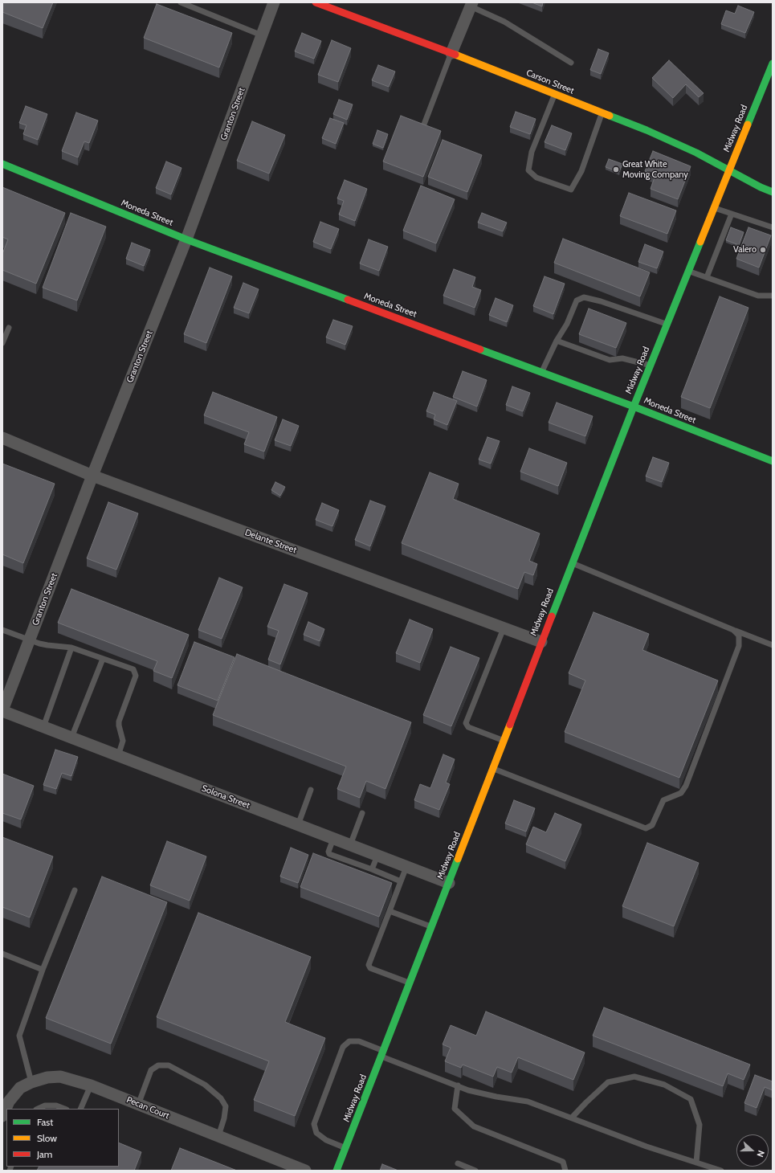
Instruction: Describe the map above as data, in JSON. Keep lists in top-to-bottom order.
{
  "streets": {
    "street": [
      "Carson Street",
      "Granton Street",
      "Midway Road",
      "Moneda Street",
      "Delante Street",
      "Solona Street",
      "Pecan Court"
    ]
  },
  "crossings": [
    ["Carson Street", "Midway Road"],
    ["Granton Street", "Moneda Street"],
    ["Granton Street", "Delante Street"],
    ["Granton Street", "Solona Street"],
    ["Midway Road", "Moneda Street"],
    ["Midway Road", "Delante Street"],
    ["Midway Road", "Solona Street"]
  ],
  "places": ["Great White Moving Company", "Valero"],
  "legend": ["Fast", "Slow", "Jam"],
  "north": "right"
}
